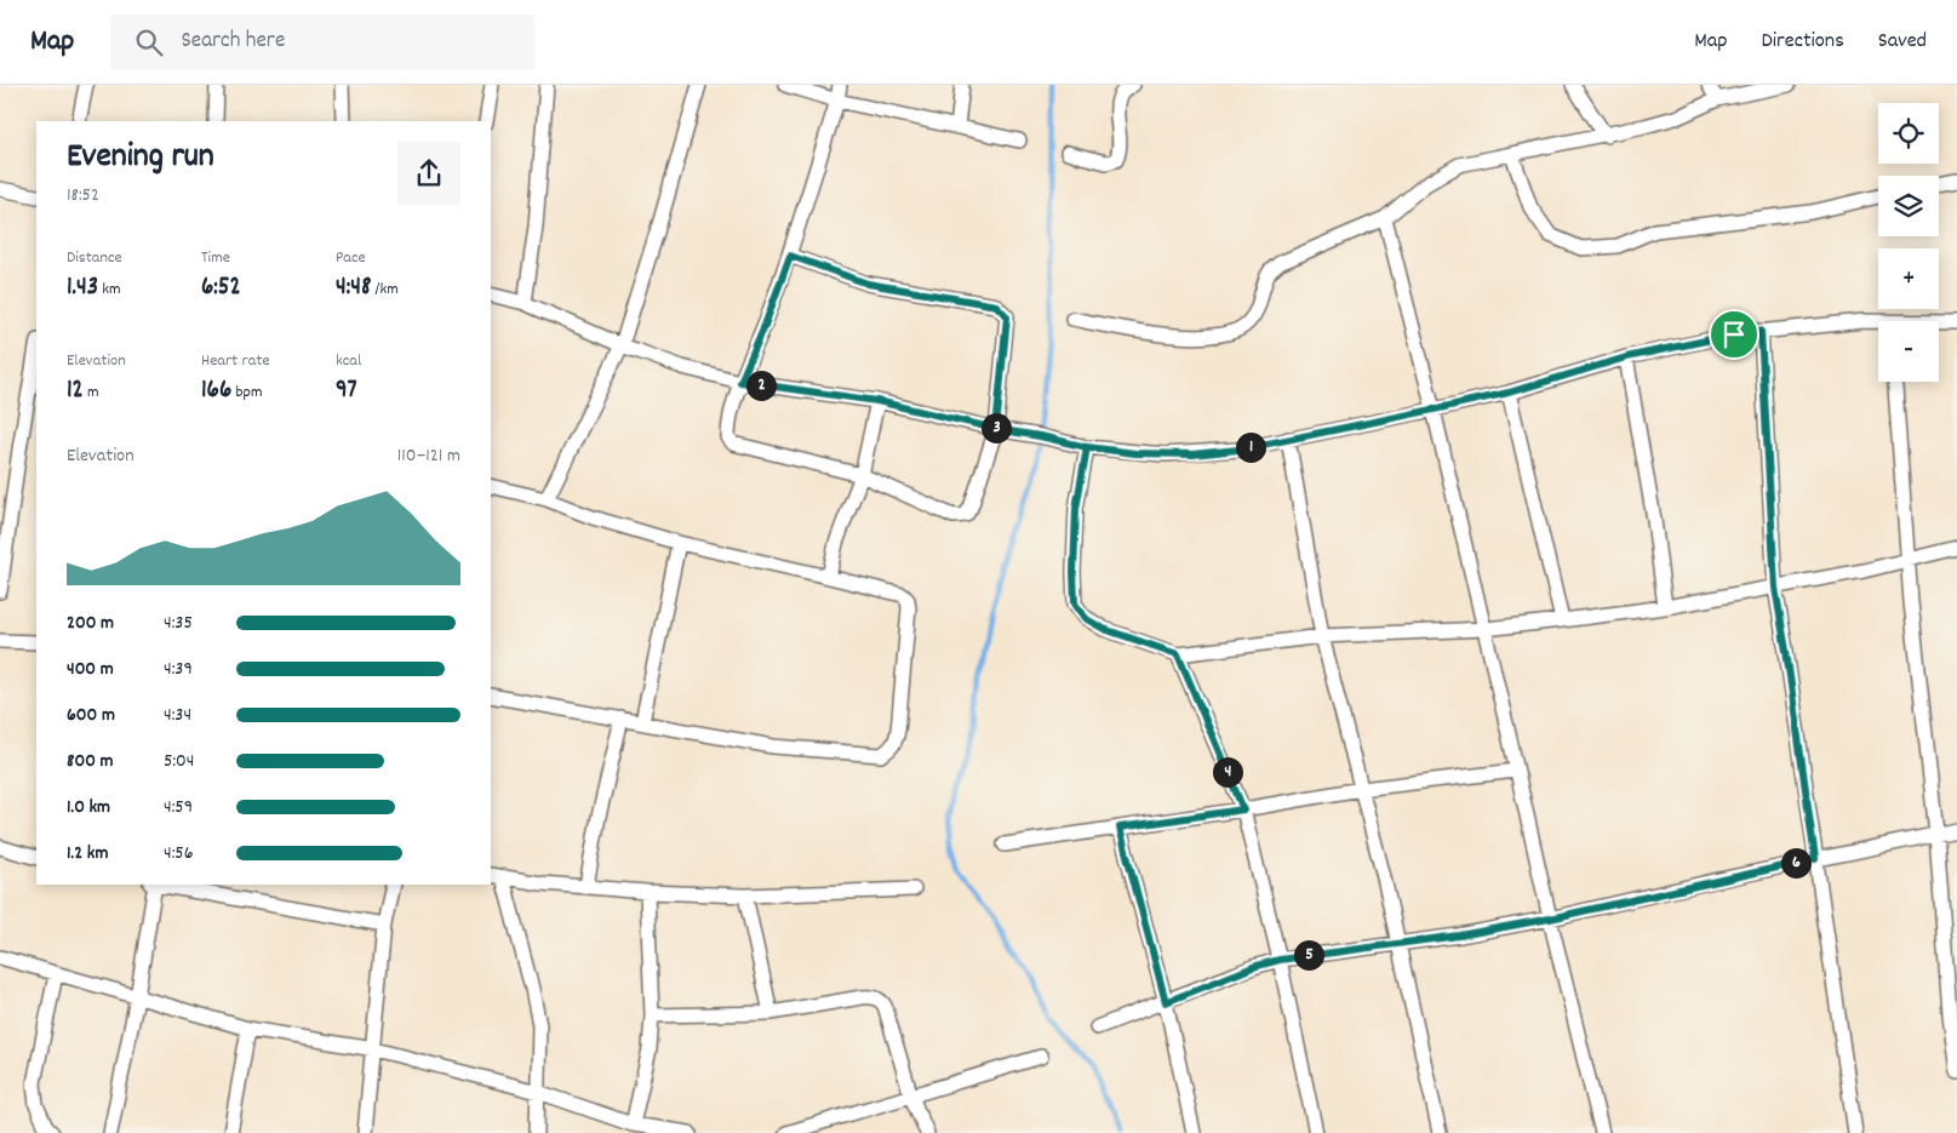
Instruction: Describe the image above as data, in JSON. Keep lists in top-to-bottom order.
{
  "page": {
    "header": "Map",
    "search": "Search here",
    "nav": ["Map", "Directions", "Saved"],
    "map_buttons": ["+", "−"],
    "heading": ["Evening run", "18:52"],
    "stats": [
      ["Distance", "1.43 km"],
      ["Time", "6:52"],
      ["Pace", "4:48 /km"],
      ["Elevation", "12 m"],
      ["Heart rate", "166 bpm"],
      ["kcal", "97"]
    ],
    "pins": [
      "2",
      "3",
      "1",
      "4",
      "6",
      "5"
    ],
    "chart": ["Elevation", "110–121 m"],
    "list": [
      {
        "name": "200 m",
        "note": "4:35"
      },
      {
        "name": "400 m",
        "note": "4:39"
      },
      {
        "name": "600 m",
        "note": "4:34"
      },
      {
        "name": "800 m",
        "note": "5:04"
      },
      {
        "name": "1.0 km",
        "note": "4:59"
      },
      {
        "name": "1.2 km",
        "note": "4:56"
      }
    ]
  }
}
